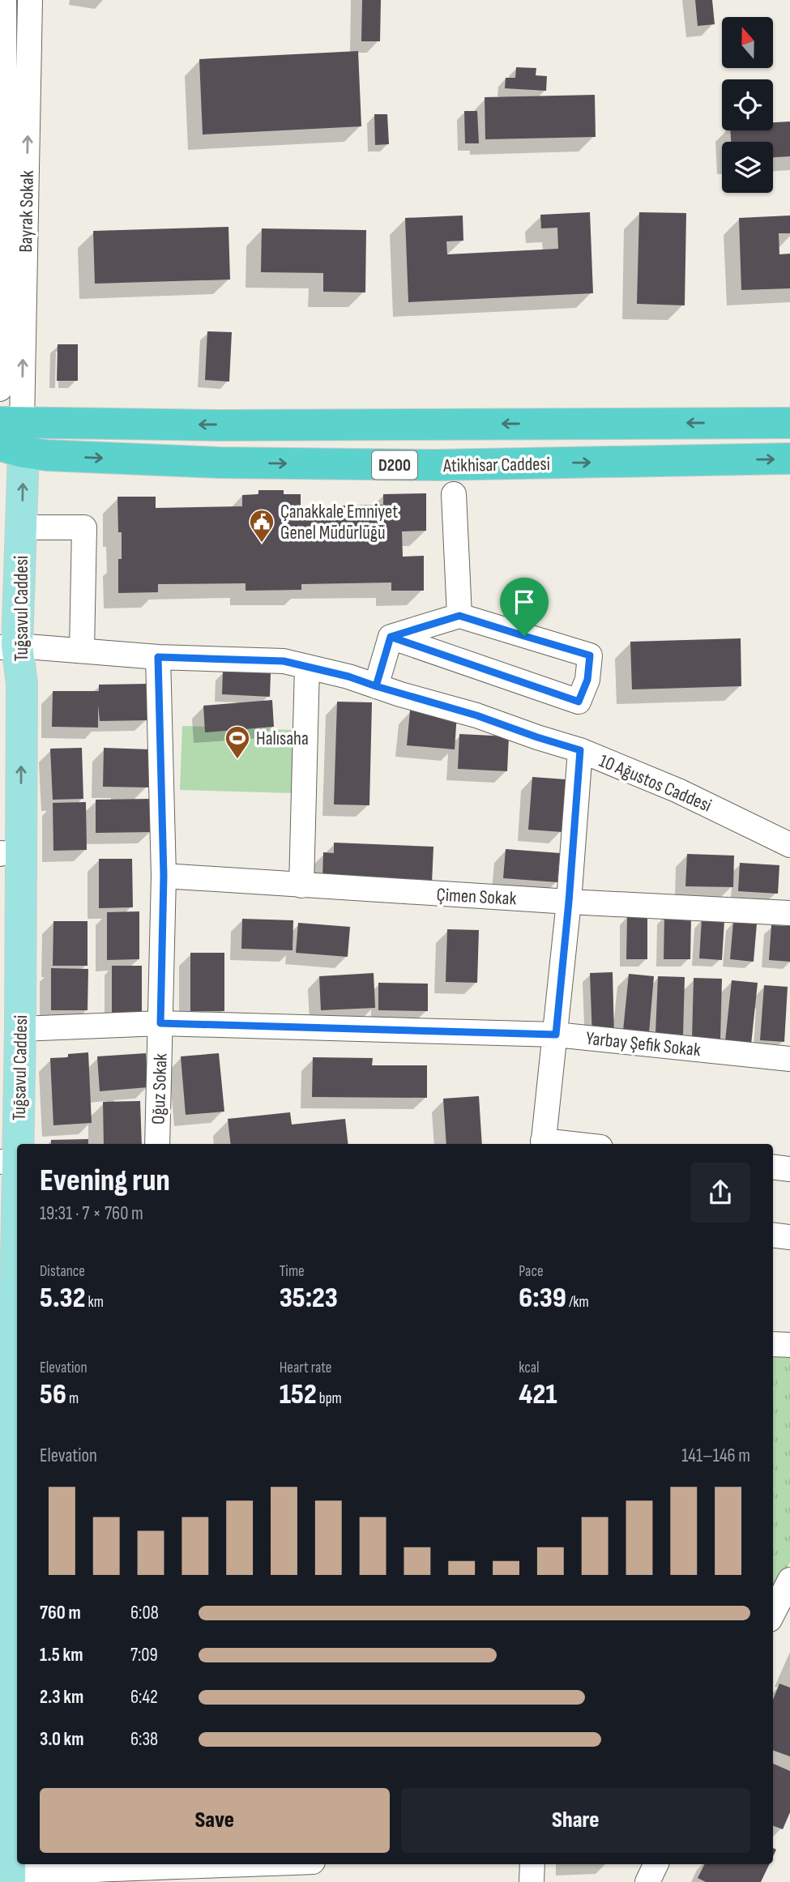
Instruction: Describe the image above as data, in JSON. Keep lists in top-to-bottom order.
{
  "streets": {
    "highway": ["Atikhisar Caddesi", "D200"],
    "main road": ["Tuğsavul Caddesi"],
    "street": [
      "Bayrak Sokak",
      "10 Ağustos Caddesi",
      "Çimen Sokak",
      "Yarbay Şefik Sokak",
      "Oğuz Sokak"
    ]
  },
  "crossings": [
    ["Bayrak Sokak", "Atikhisar Caddesi"],
    ["Bayrak Sokak", "D200"],
    ["Bayrak Sokak", "Tuğsavul Caddesi"],
    ["Atikhisar Caddesi", "D200"],
    ["Atikhisar Caddesi", "Tuğsavul Caddesi"],
    ["D200", "Tuğsavul Caddesi"],
    ["Tuğsavul Caddesi", "10 Ağustos Caddesi"],
    ["Tuğsavul Caddesi", "Yarbay Şefik Sokak"],
    ["10 Ağustos Caddesi", "Oğuz Sokak"],
    ["Çimen Sokak", "Oğuz Sokak"],
    ["Yarbay Şefik Sokak", "Oğuz Sokak"]
  ],
  "places": {
    "public building": ["Çanakkale Emniyet Genel Müdürlüğü"],
    "sports": ["Halısaha"]
  },
  "north": "top",
  "page": {
    "heading": ["Evening run", "19:31 · 7 × 760 m"],
    "stats": [
      ["Distance", "5.32 km"],
      ["Time", "35:23"],
      ["Pace", "6:39 /km"],
      ["Elevation", "56 m"],
      ["Heart rate", "152 bpm"],
      ["kcal", "421"]
    ],
    "chart": ["Elevation", "141–146 m"],
    "list": [
      {
        "name": "760 m",
        "note": "6:08"
      },
      {
        "name": "1.5 km",
        "note": "7:09"
      },
      {
        "name": "2.3 km",
        "note": "6:42"
      },
      {
        "name": "3.0 km",
        "note": "6:38"
      }
    ],
    "buttons": ["Save", "Share"]
  }
}
